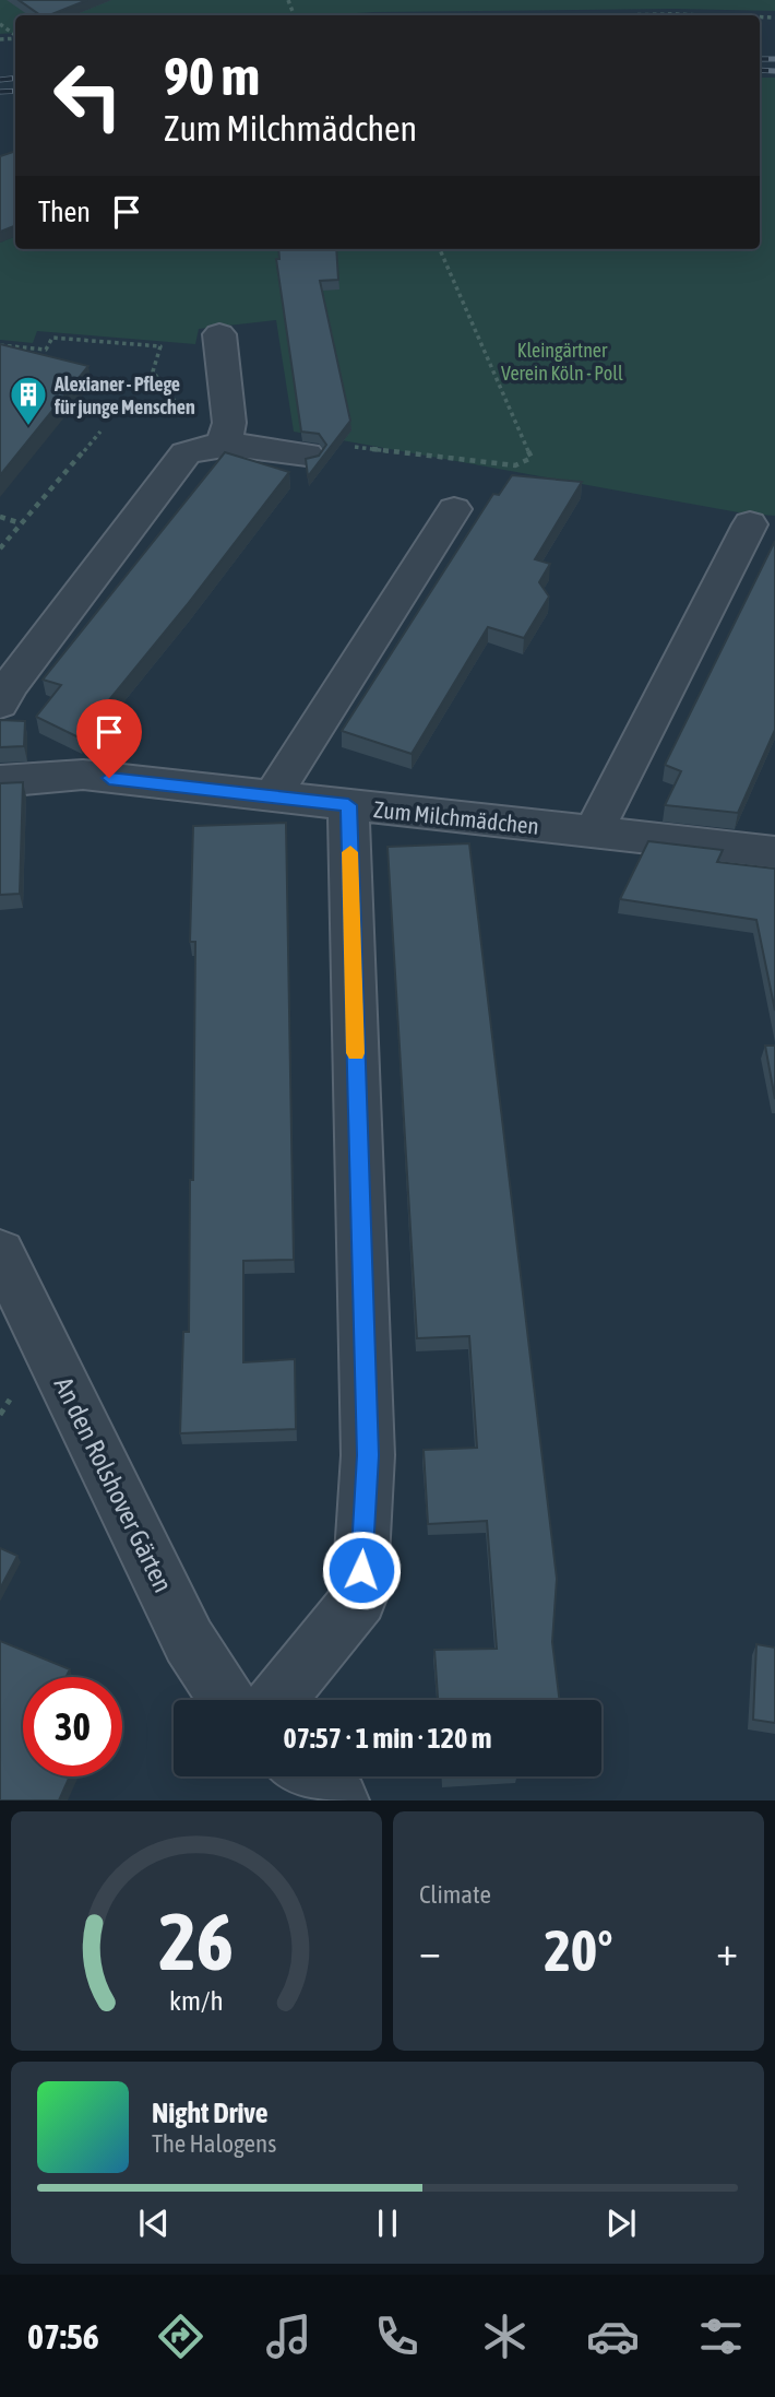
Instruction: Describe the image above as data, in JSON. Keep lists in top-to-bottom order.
{
  "streets": {
    "street": ["Zum Milchmädchen", "An den Rolshover Gärten"]
  },
  "parks": ["Kleingärtner Verein Köln - Poll"],
  "places": {
    "building": ["Alexianer - Pflege für junge Menschen"]
  },
  "page": {
    "turn": ["90 m", "Zum Milchmädchen"],
    "then": "Then",
    "limit": "30",
    "trip": "07:57 · 1 min · 120 m",
    "tile": "Climate",
    "heat": ["−", "20°", "+"],
    "song": ["Night Drive", "The Halogens"],
    "tabs": "07:56",
    "gauge": ["26", "km/h"]
  }
}
